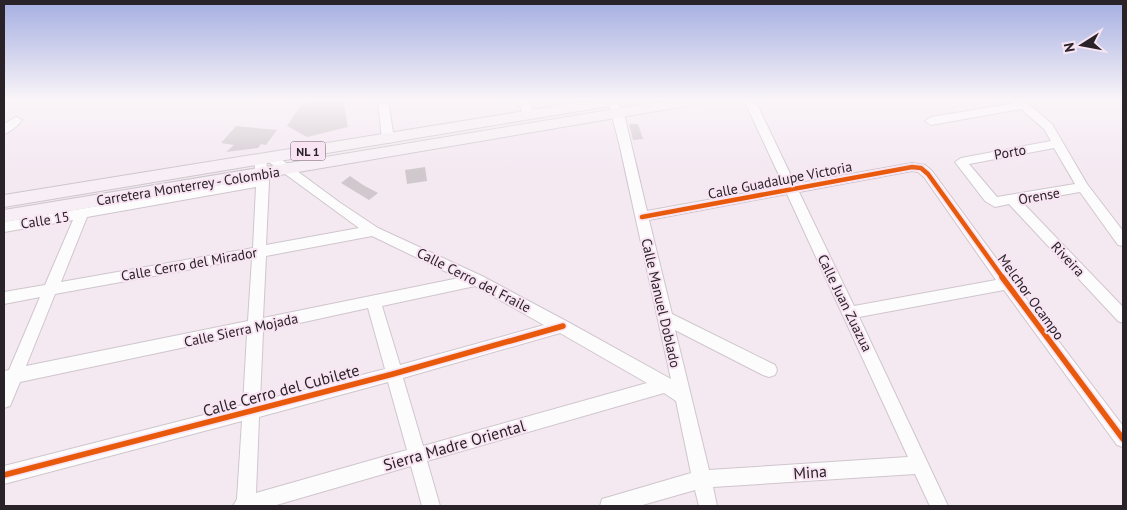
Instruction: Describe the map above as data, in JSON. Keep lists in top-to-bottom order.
{
  "streets": {
    "main road": ["NL 1", "Carretera Monterrey - Colombia"],
    "street": [
      "Porto",
      "Calle Guadalupe Victoria",
      "Orense",
      "Calle 15",
      "Riveira",
      "Calle Cerro del Mirador",
      "Calle Cerro del Fraile",
      "Melchor Ocampo",
      "Calle Manuel Doblado",
      "Calle Juan Zuazua",
      "Calle Sierra Mojada",
      "Calle Cerro del Cubilete",
      "Sierra Madre Oriental",
      "Mina"
    ]
  },
  "crossings": [
    ["Porto", "Orense"],
    ["Calle Guadalupe Victoria", "Melchor Ocampo"],
    ["Calle Guadalupe Victoria", "Calle Manuel Doblado"],
    ["Calle Guadalupe Victoria", "Calle Juan Zuazua"],
    ["Carretera Monterrey - Colombia", "Calle 15"],
    ["Carretera Monterrey - Colombia", "Calle Cerro del Fraile"],
    ["Orense", "Riveira"],
    ["Calle Cerro del Mirador", "Calle Cerro del Fraile"],
    ["Calle Cerro del Fraile", "Calle Manuel Doblado"],
    ["Calle Cerro del Fraile", "Calle Sierra Mojada"],
    ["Calle Cerro del Fraile", "Calle Cerro del Cubilete"],
    ["Calle Cerro del Fraile", "Sierra Madre Oriental"],
    ["Calle Manuel Doblado", "Mina"],
    ["Calle Juan Zuazua", "Mina"]
  ],
  "north": "left"
}
